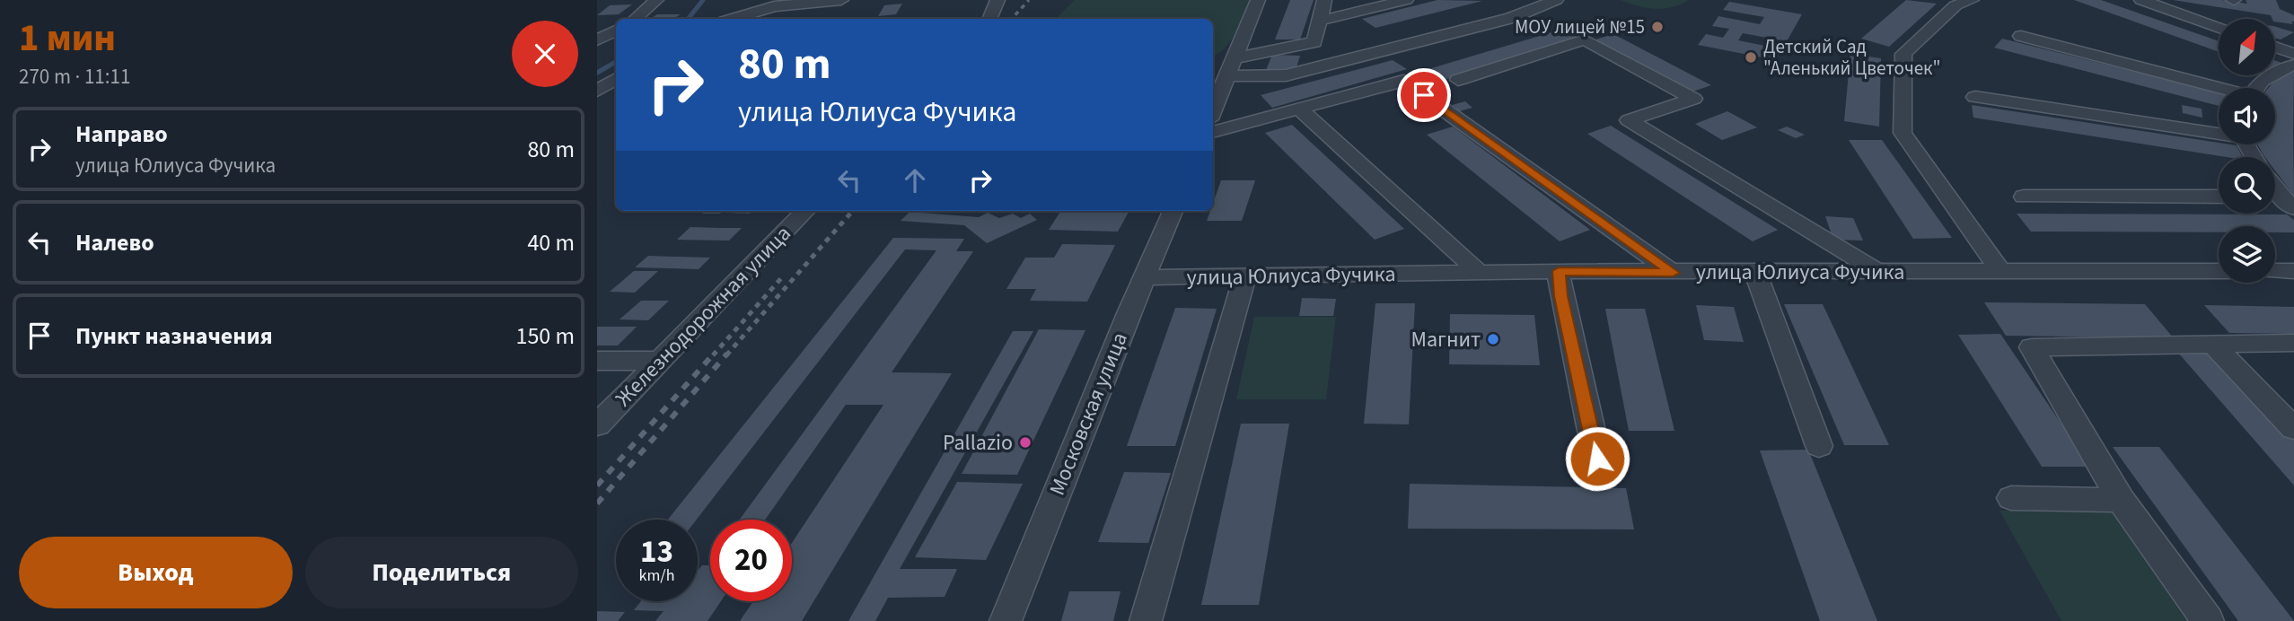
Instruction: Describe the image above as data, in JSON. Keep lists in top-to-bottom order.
{
  "streets": {
    "street": ["улица Юлиуса Фучика", "Железнодорожная улица", "Московская улица"]
  },
  "crossings": [
    ["улица Юлиуса Фучика", "Московская улица"]
  ],
  "places": [
    "МОУ лицей №15",
    "Детский Сад \"Аленький Цветочек\"",
    "Магнит",
    "Pallazio"
  ],
  "north": "top right",
  "page": {
    "heading": ["1 мин", "270 m · 11:11"],
    "turn": ["80 m", "улица Юлиуса Фучика"],
    "list": [
      {
        "name": "Направо",
        "note": "улица Юлиуса Фучика",
        "value": "80 m"
      },
      {
        "name": "Налево",
        "value": "40 m"
      },
      {
        "name": "Пункт назначения",
        "value": "150 m"
      }
    ],
    "speed": "13 km/h",
    "limit": "20",
    "buttons": ["Выход", "Поделиться"]
  }
}
